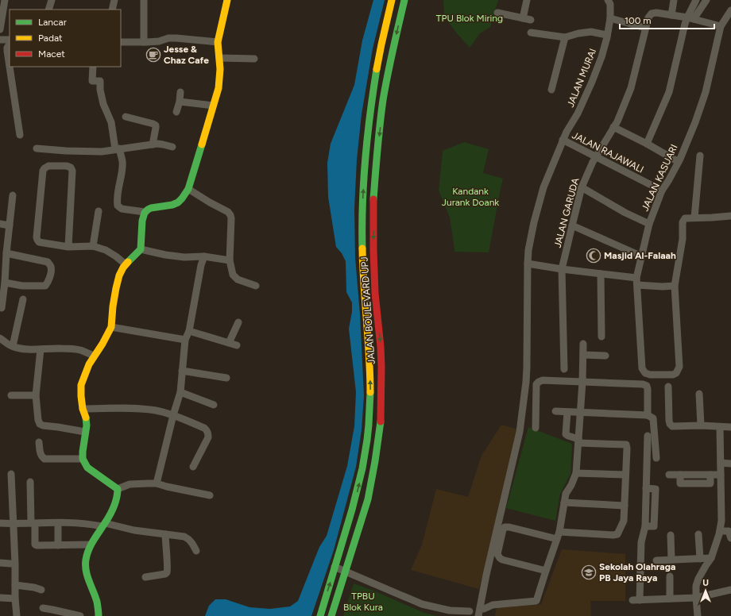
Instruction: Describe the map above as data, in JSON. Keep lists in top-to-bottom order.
{
  "streets": {
    "street": [
      "JALAN MURAI",
      "JALAN RAJAWALI",
      "JALAN KASUARI",
      "JALAN GARUDA",
      "JALAN BOULEVARD UPJ"
    ]
  },
  "crossings": [
    ["JALAN MURAI", "JALAN RAJAWALI"],
    ["JALAN RAJAWALI", "JALAN KASUARI"],
    ["JALAN RAJAWALI", "JALAN GARUDA"]
  ],
  "parks": ["TPU Blok Miring", "Kandank Jurank Doank", "TPBU Blok Kura"],
  "places": {
    "cafe": ["Jesse & Chaz Cafe"],
    "mosque": ["Masjid Al-Falaah"],
    "school or university": ["Sekolah Olahraga PB Jaya Raya"]
  },
  "legend": ["Lancar", "Padat", "Macet"],
  "scale_bar": "100 m",
  "north": "top"
}
